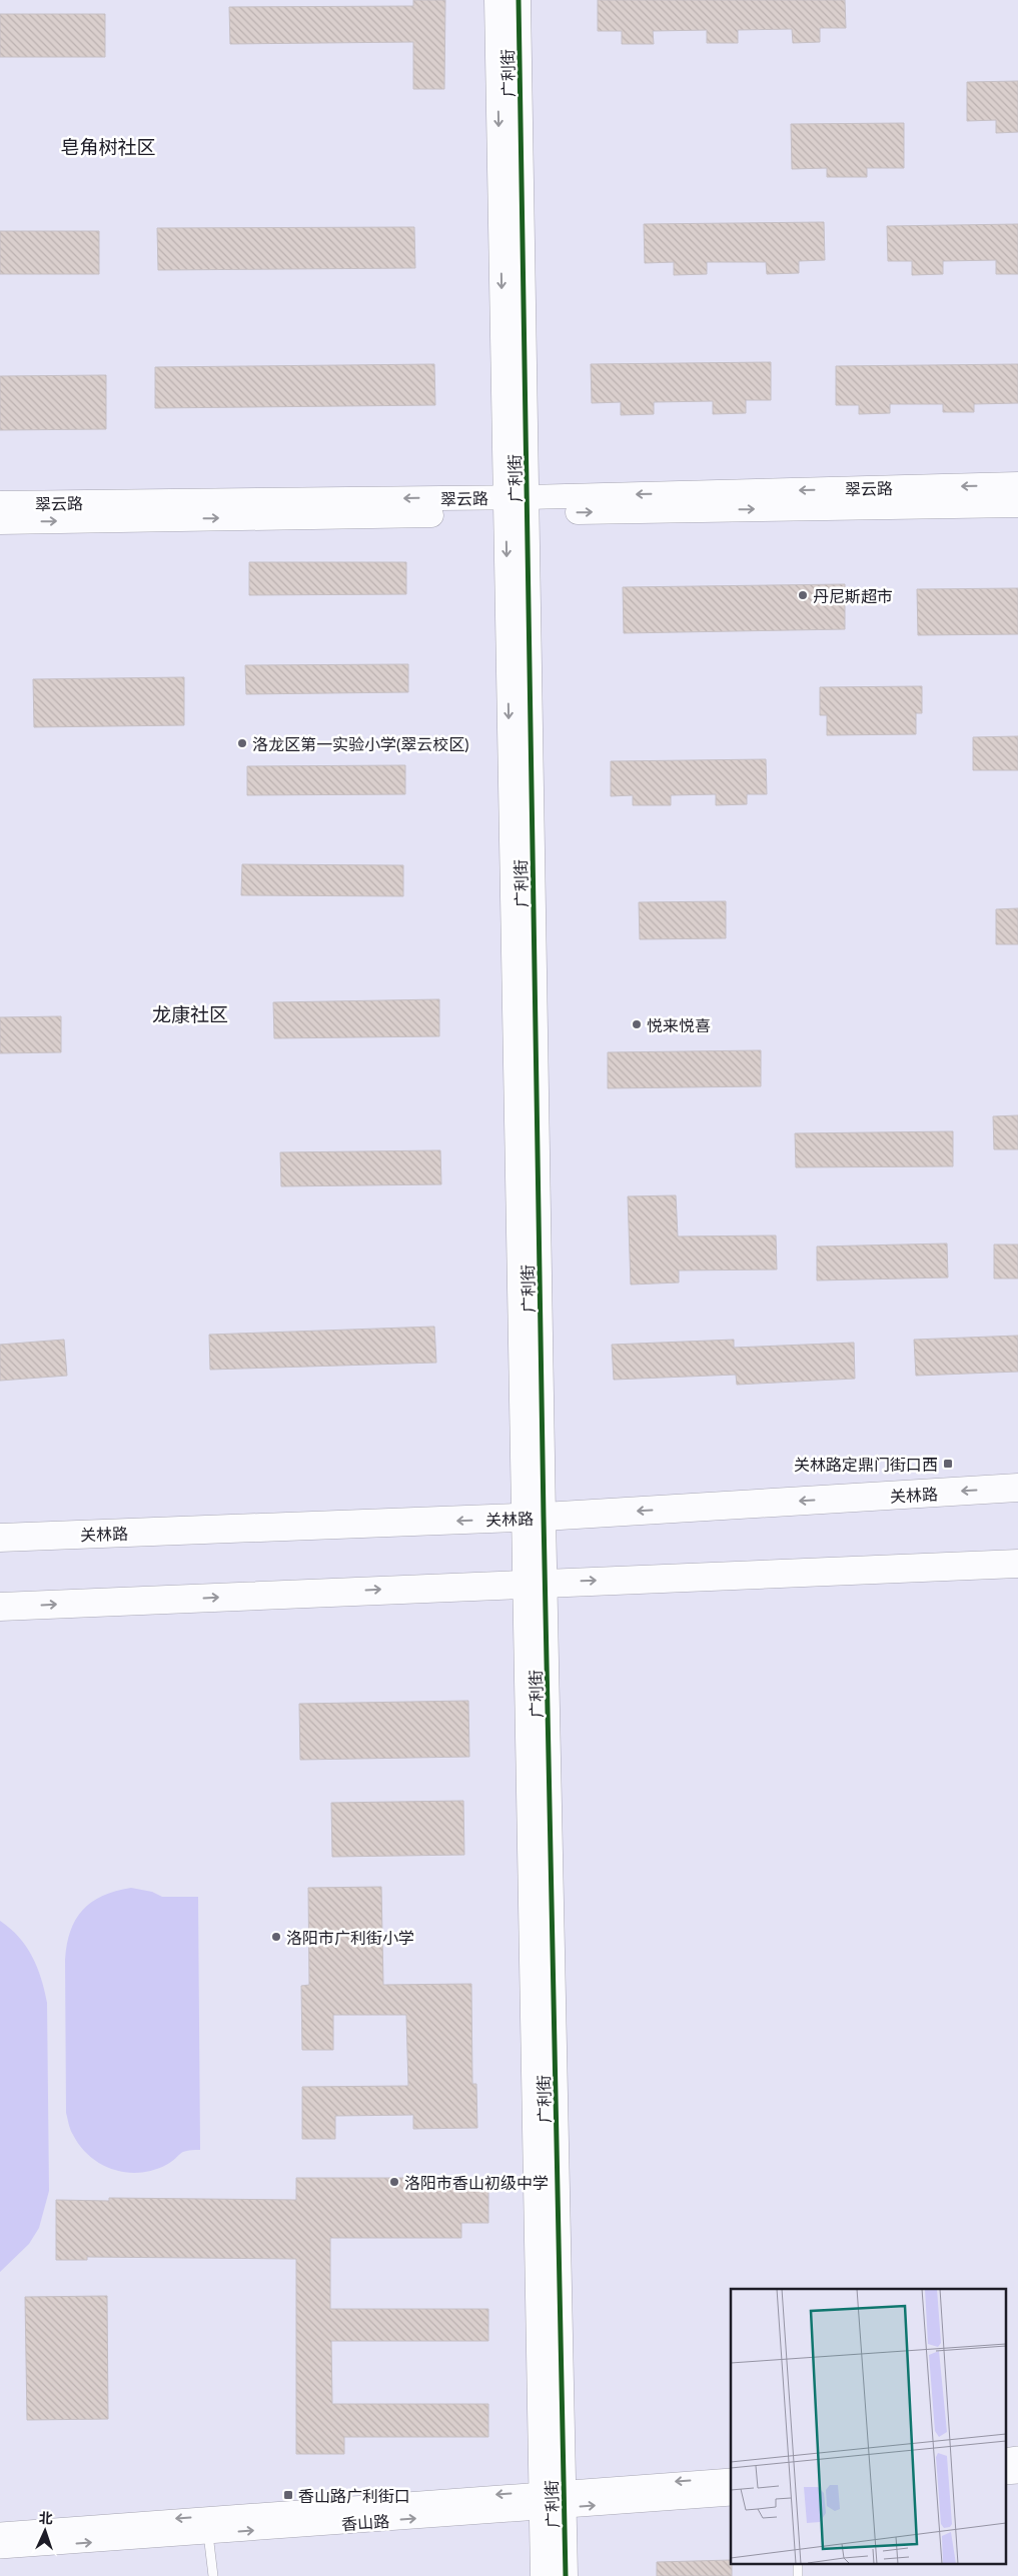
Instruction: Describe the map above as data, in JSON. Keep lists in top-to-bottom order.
{
  "streets": {
    "main road": ["关林路"],
    "street": ["广利街", "翠云路", "香山路"]
  },
  "crossings": [
    ["广利街", "翠云路"],
    ["广利街", "关林路"],
    ["广利街", "香山路"]
  ],
  "districts": ["皂角树社区", "龙康社区"],
  "places": {
    "other": [
      "丹尼斯超市",
      "洛龙区第一实验小学(翠云校区)",
      "悦来悦喜",
      "洛阳市广利街小学",
      "洛阳市香山初级中学"
    ],
    "transit": ["关林路定鼎门街口西", "香山路广利街口"]
  },
  "north": "top"
}
